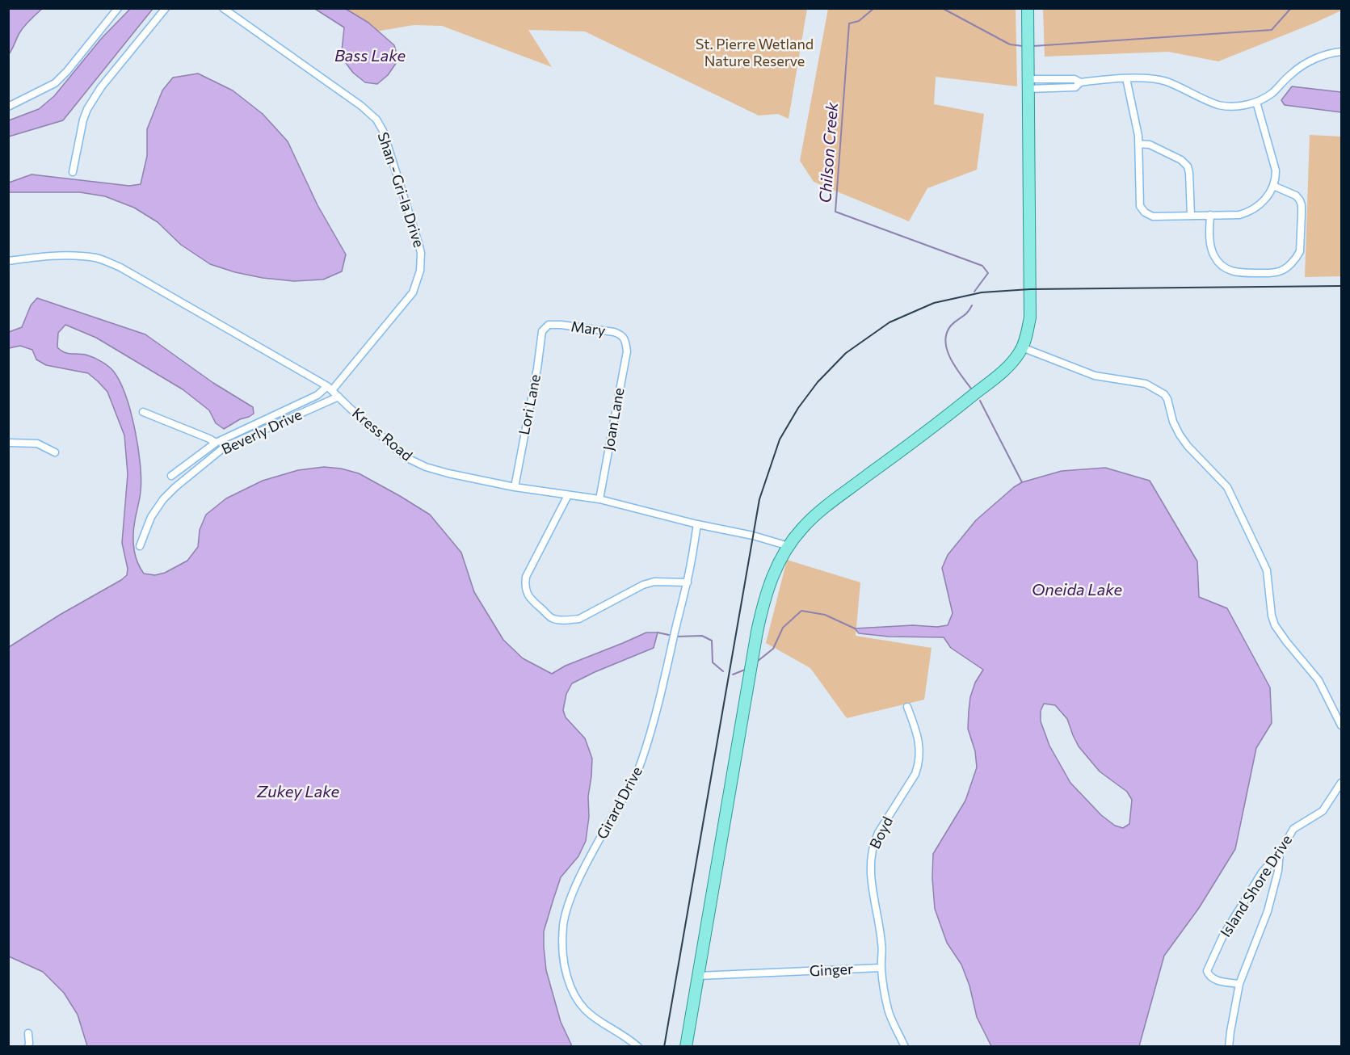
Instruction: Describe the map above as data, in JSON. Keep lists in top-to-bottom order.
{
  "streets": {
    "street": [
      "Shan - Gri-la Drive",
      "Mary",
      "Lori Lane",
      "Joan Lane",
      "Beverly Drive",
      "Kress Road",
      "Girard Drive",
      "Boyd",
      "Island Shore Drive",
      "Ginger"
    ]
  },
  "crossings": [
    ["Shan - Gri-la Drive", "Kress Road"],
    ["Mary", "Lori Lane"],
    ["Mary", "Joan Lane"],
    ["Lori Lane", "Kress Road"],
    ["Joan Lane", "Kress Road"],
    ["Beverly Drive", "Kress Road"],
    ["Kress Road", "Girard Drive"],
    ["Boyd", "Ginger"]
  ],
  "water": [
    "Bass Lake",
    "Chilson Creek",
    "Oneida Lake",
    "Zukey Lake"
  ],
  "parks": ["St. Pierre Wetland Nature Reserve"]
}
